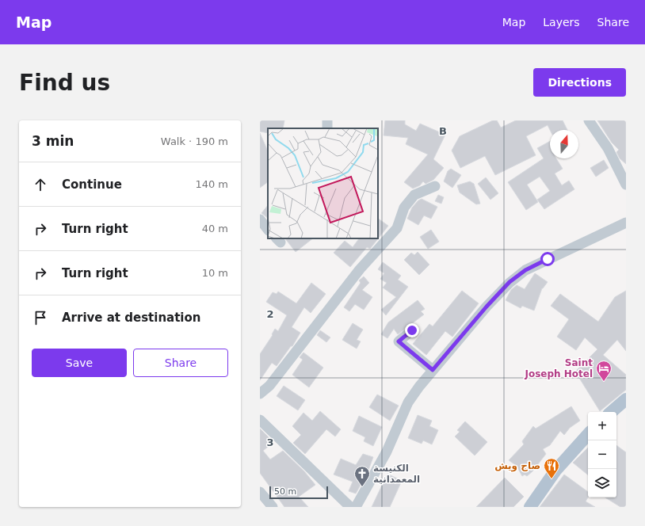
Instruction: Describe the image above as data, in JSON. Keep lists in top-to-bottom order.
{
  "places": {
    "hotel": ["Saint Joseph Hotel"],
    "restaurant": ["صاج ويش"],
    "church": ["الكنيسة المعمدانية"]
  },
  "scale_bar": "50 m",
  "north": "top",
  "page": {
    "header": "Map",
    "nav": ["Map", "Layers", "Share"],
    "buttons": [
      "Directions",
      ["Save", "Share"]
    ],
    "title": "Find us",
    "heading": ["3 min", "Walk · 190 m"],
    "list": [
      ["Continue", "140 m"],
      ["Turn right", "40 m"],
      ["Turn right", "10 m"],
      "Arrive at destination"
    ],
    "map_buttons": ["+", "−"],
    "scale": "50 m"
  },
  "grid": {
    "columns": ["B"],
    "rows": ["2", "3"]
  }
}
